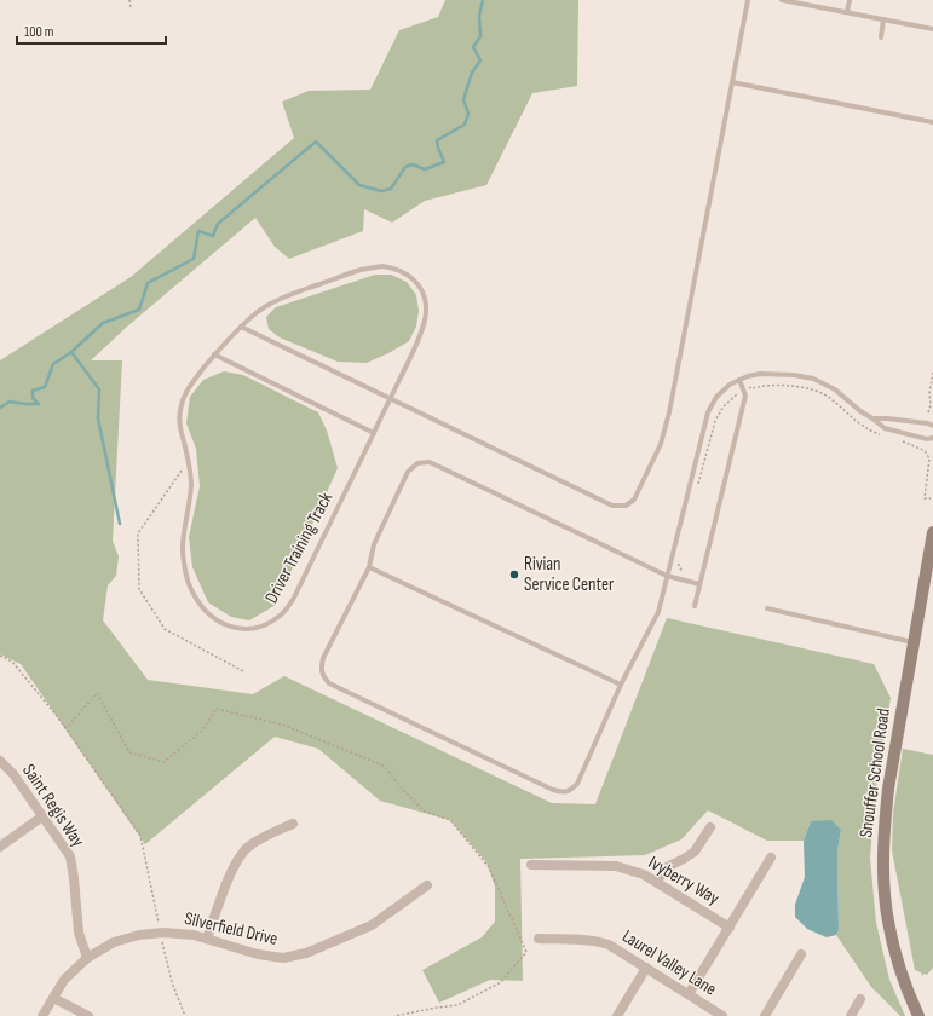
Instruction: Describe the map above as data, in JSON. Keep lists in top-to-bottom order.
{
  "streets": {
    "main road": ["Snouffer School Road"],
    "street": [
      "Saint Regis Way",
      "Ivyberry Way",
      "Silverfield Drive",
      "Laurel Valley Lane"
    ],
    "lane": ["Driver Training Track"]
  },
  "crossings": [
    ["Saint Regis Way", "Silverfield Drive"]
  ],
  "places": ["Rivian Service Center"],
  "scale_bar": "100 m"
}
